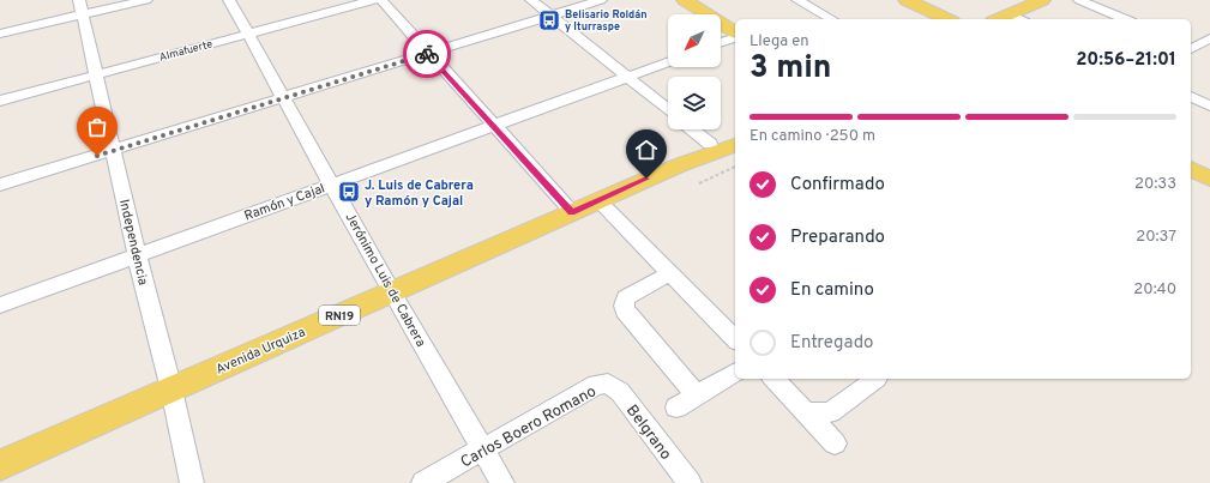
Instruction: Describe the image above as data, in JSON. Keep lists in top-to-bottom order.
{
  "streets": {
    "main road": ["RN19", "Avenida Urquiza"],
    "street": [
      "Almafuerte",
      "Ramón y Cajal",
      "Independencia",
      "Jerónimo Luis de Cabrera",
      "Carlos Boero Romano",
      "Belgrano"
    ]
  },
  "crossings": [
    ["Almafuerte", "Independencia"],
    ["Almafuerte", "Jerónimo Luis de Cabrera"],
    ["Ramón y Cajal", "Independencia"],
    ["Ramón y Cajal", "Jerónimo Luis de Cabrera"],
    ["Independencia", "Avenida Urquiza"],
    ["Jerónimo Luis de Cabrera", "Avenida Urquiza"],
    ["Jerónimo Luis de Cabrera", "Carlos Boero Romano"],
    ["Carlos Boero Romano", "Belgrano"]
  ],
  "places": {
    "bus stop": ["Belisario Roldán y Iturraspe", "J. Luis de Cabrera y Ramón y Cajal"]
  },
  "north": "bottom left",
  "page": {
    "heading": ["3 min", "Llega en", "20:56–21:01"],
    "bar": "En camino · 250 m",
    "list": [
      ["Confirmado", "20:33"],
      ["Preparando", "20:37"],
      ["En camino", "20:40"],
      "Entregado"
    ]
  }
}
